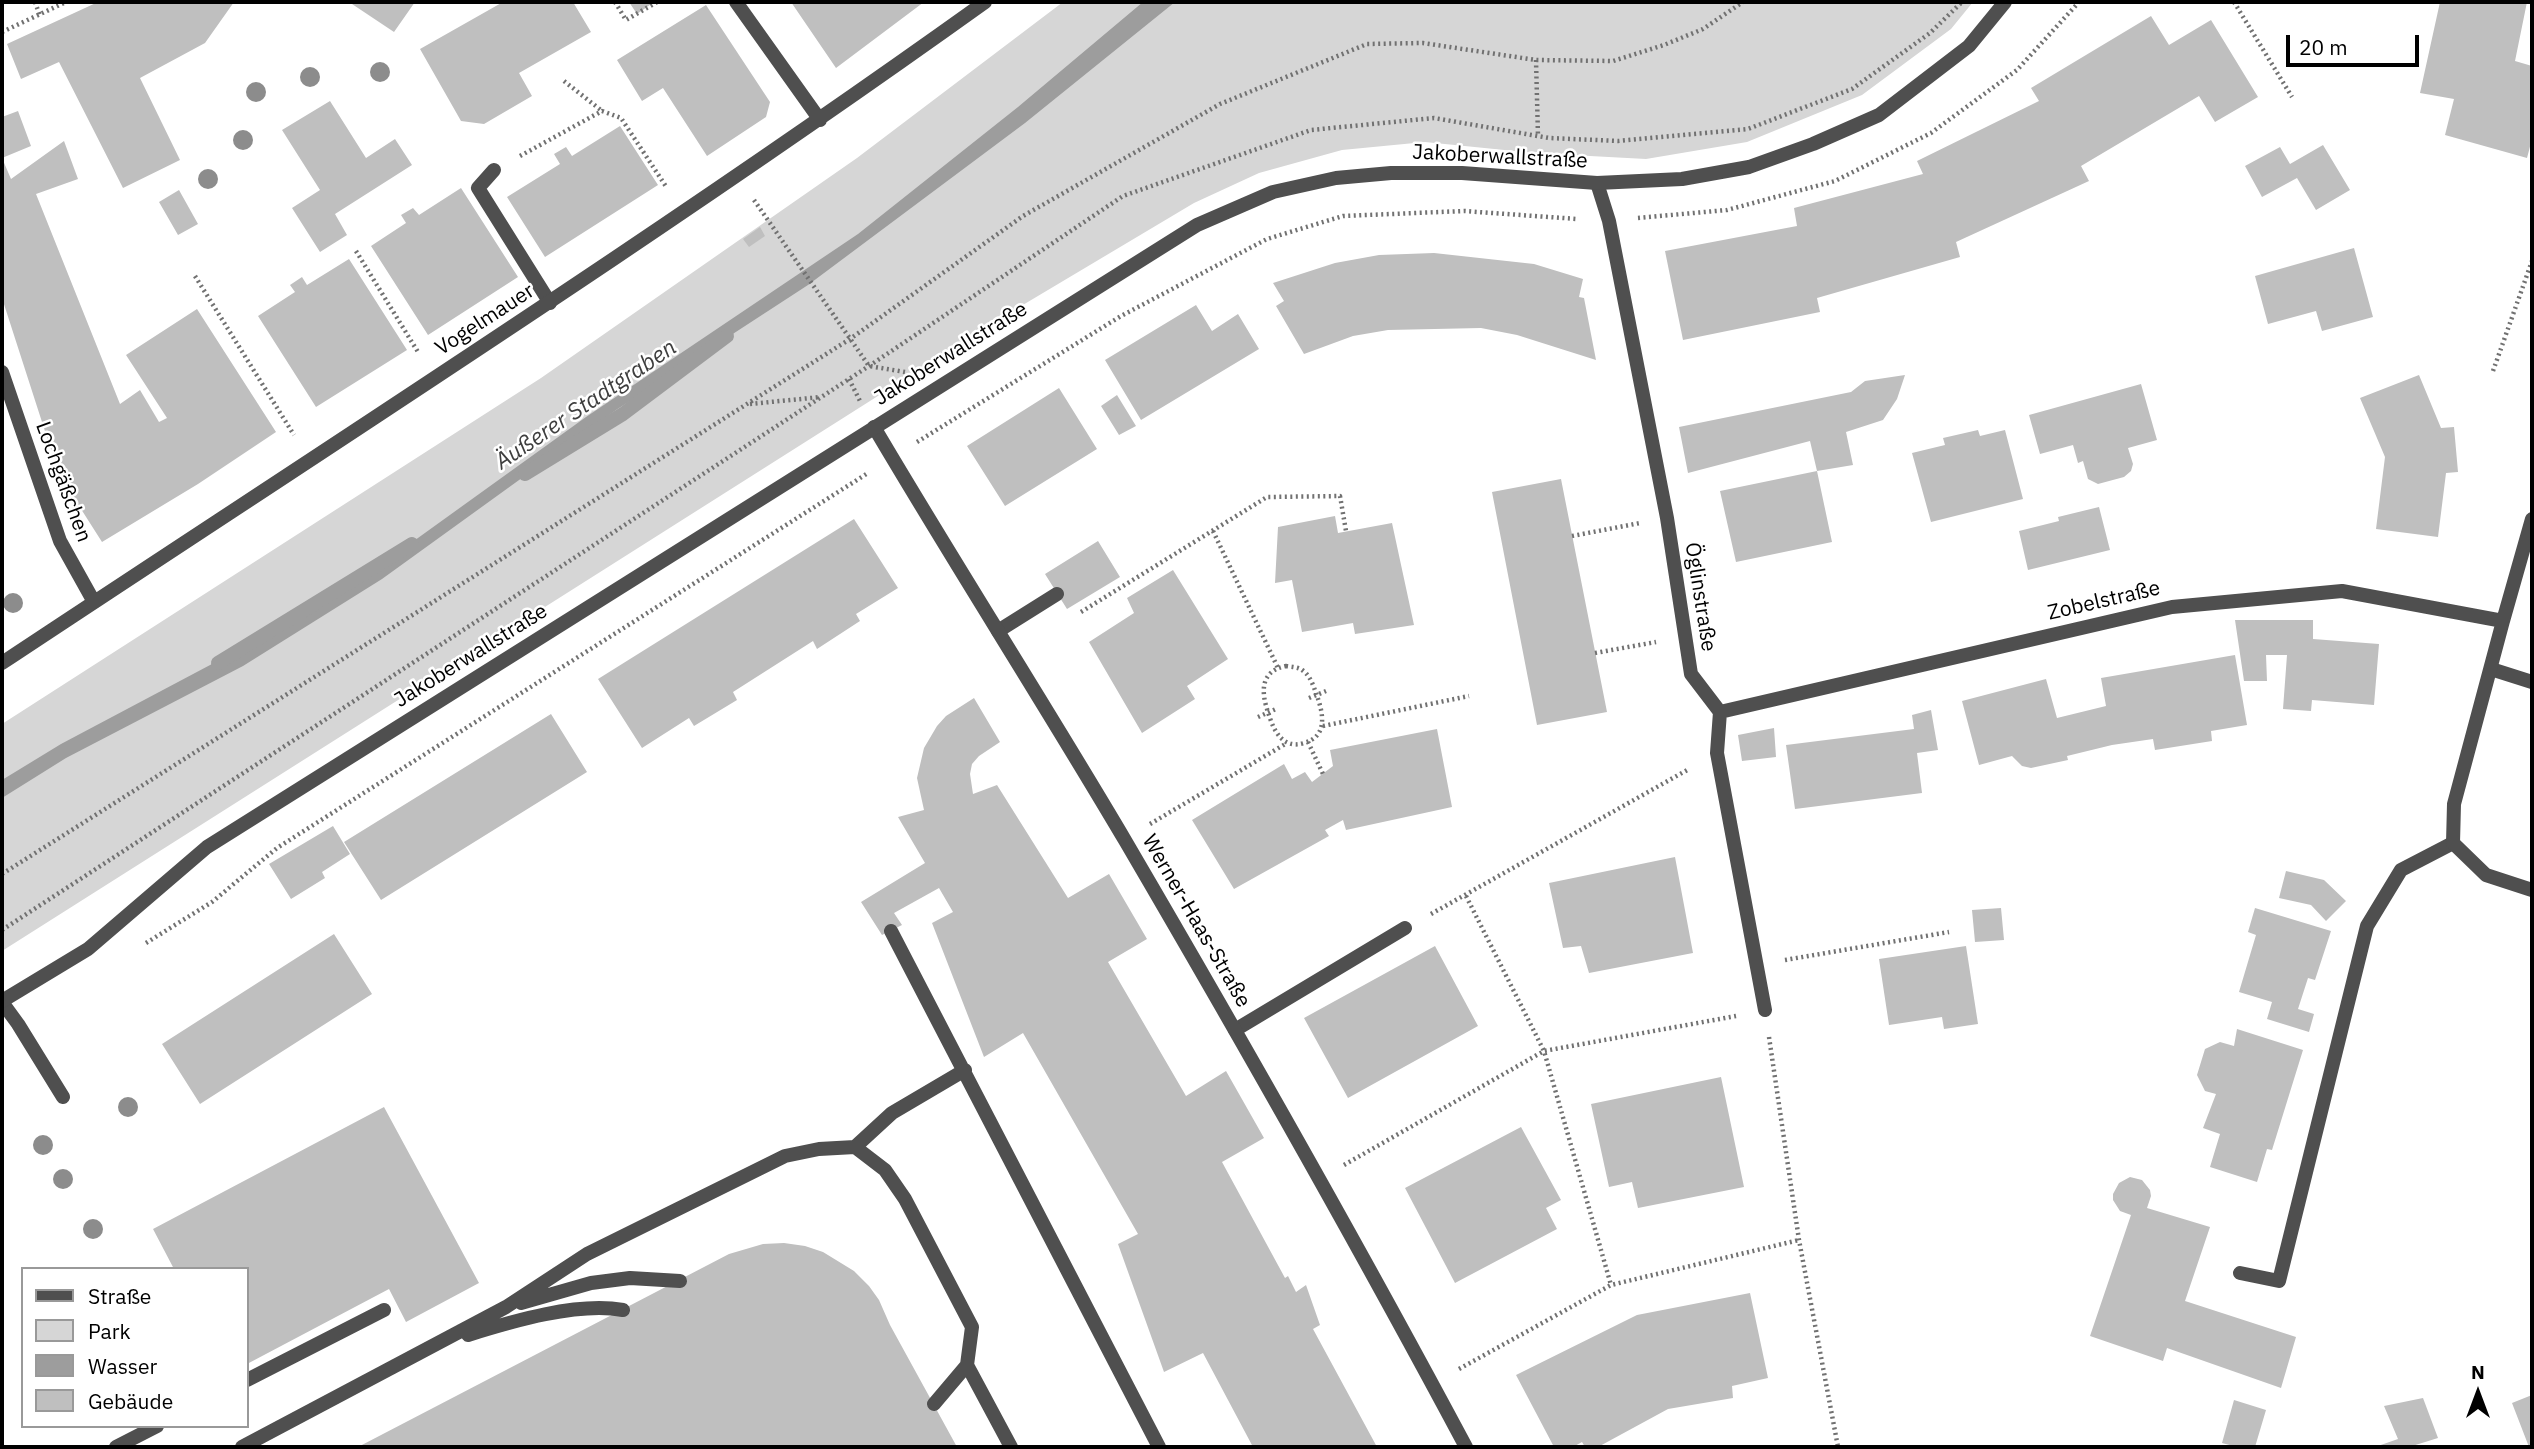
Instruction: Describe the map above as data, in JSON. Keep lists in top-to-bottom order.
{
  "streets": {
    "street": [
      "Jakoberwallstraße",
      "Vogelmauer",
      "Lochgäßchen",
      "Öglinstraße",
      "Zobelstraße",
      "Werner-Haas-Straße"
    ]
  },
  "crossings": [
    ["Jakoberwallstraße", "Öglinstraße"],
    ["Jakoberwallstraße", "Werner-Haas-Straße"],
    ["Vogelmauer", "Lochgäßchen"],
    ["Öglinstraße", "Zobelstraße"]
  ],
  "water": ["Äußerer Stadtgraben"],
  "legend": [
    "Straße",
    "Park",
    "Wasser",
    "Gebäude"
  ],
  "scale_bar": "20 m",
  "north": "top"
}
